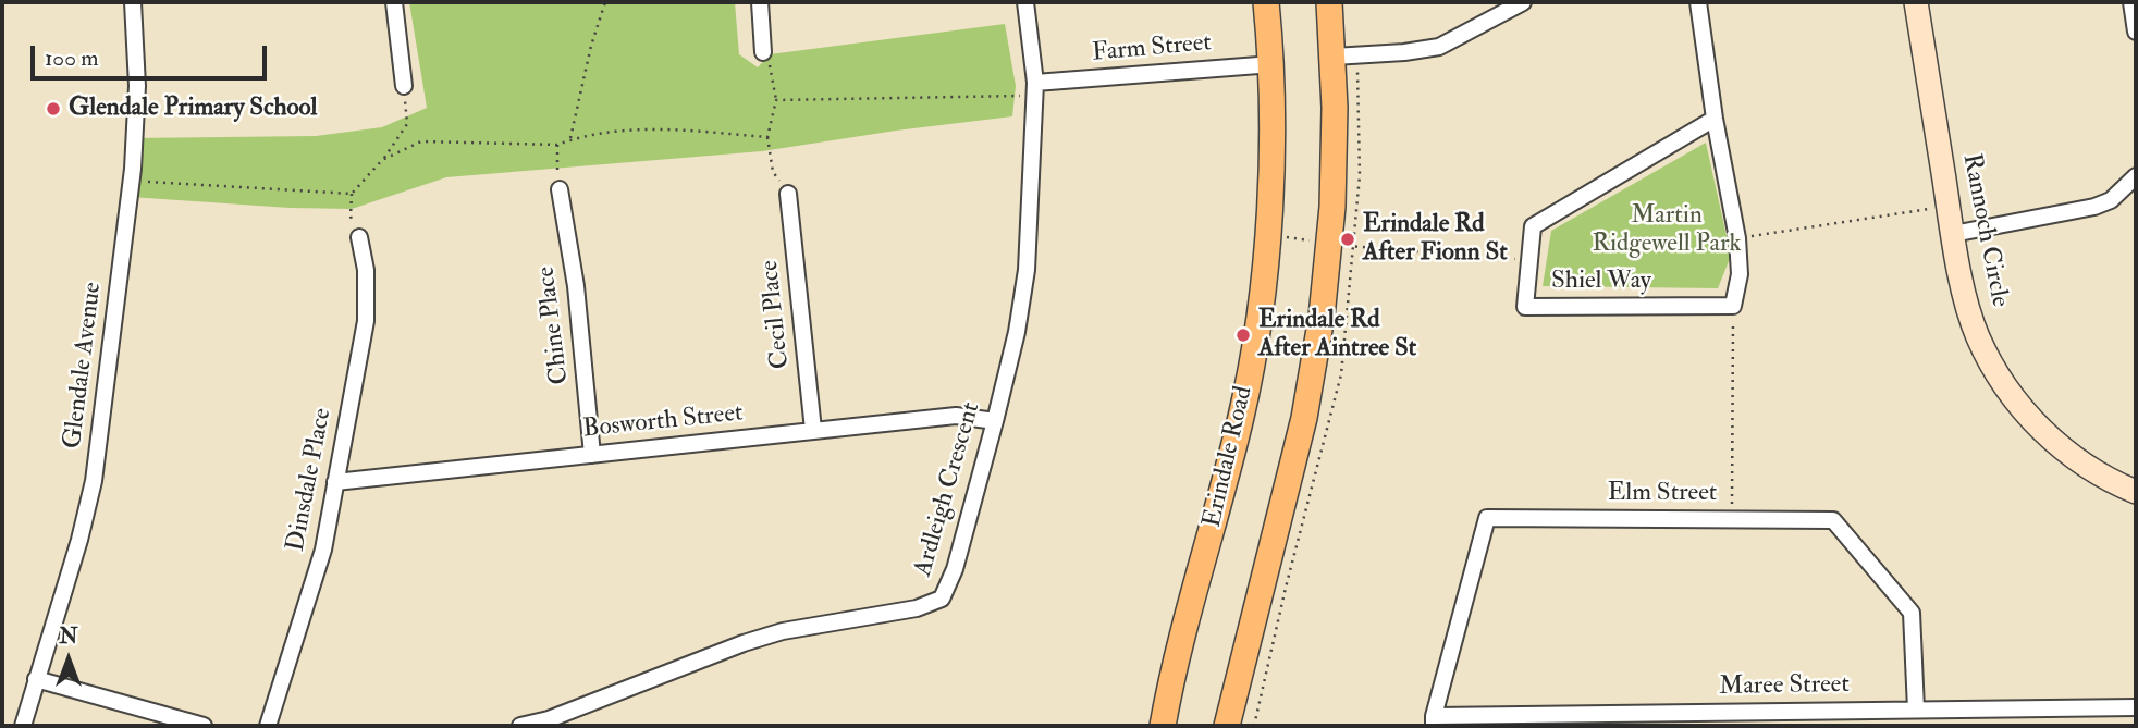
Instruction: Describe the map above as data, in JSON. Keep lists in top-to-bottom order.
{
  "streets": {
    "main road": ["Erindale Road"],
    "street": [
      "Farm Street",
      "Rannoch Circle",
      "Shiel Way",
      "Cecil Place",
      "Chine Place",
      "Glendale Avenue",
      "Bosworth Street",
      "Dinsdale Place",
      "Ardleigh Crescent",
      "Elm Street",
      "Maree Street"
    ]
  },
  "crossings": [
    ["Farm Street", "Erindale Road"],
    ["Farm Street", "Ardleigh Crescent"],
    ["Cecil Place", "Bosworth Street"],
    ["Chine Place", "Bosworth Street"],
    ["Bosworth Street", "Dinsdale Place"],
    ["Bosworth Street", "Ardleigh Crescent"],
    ["Elm Street", "Maree Street"]
  ],
  "parks": ["Martin Ridgewell Park"],
  "places": ["Glendale Primary School", "Erindale Rd After Fionn St", "Erindale Rd After Aintree St"],
  "scale_bar": "100 m",
  "north": "top"
}
